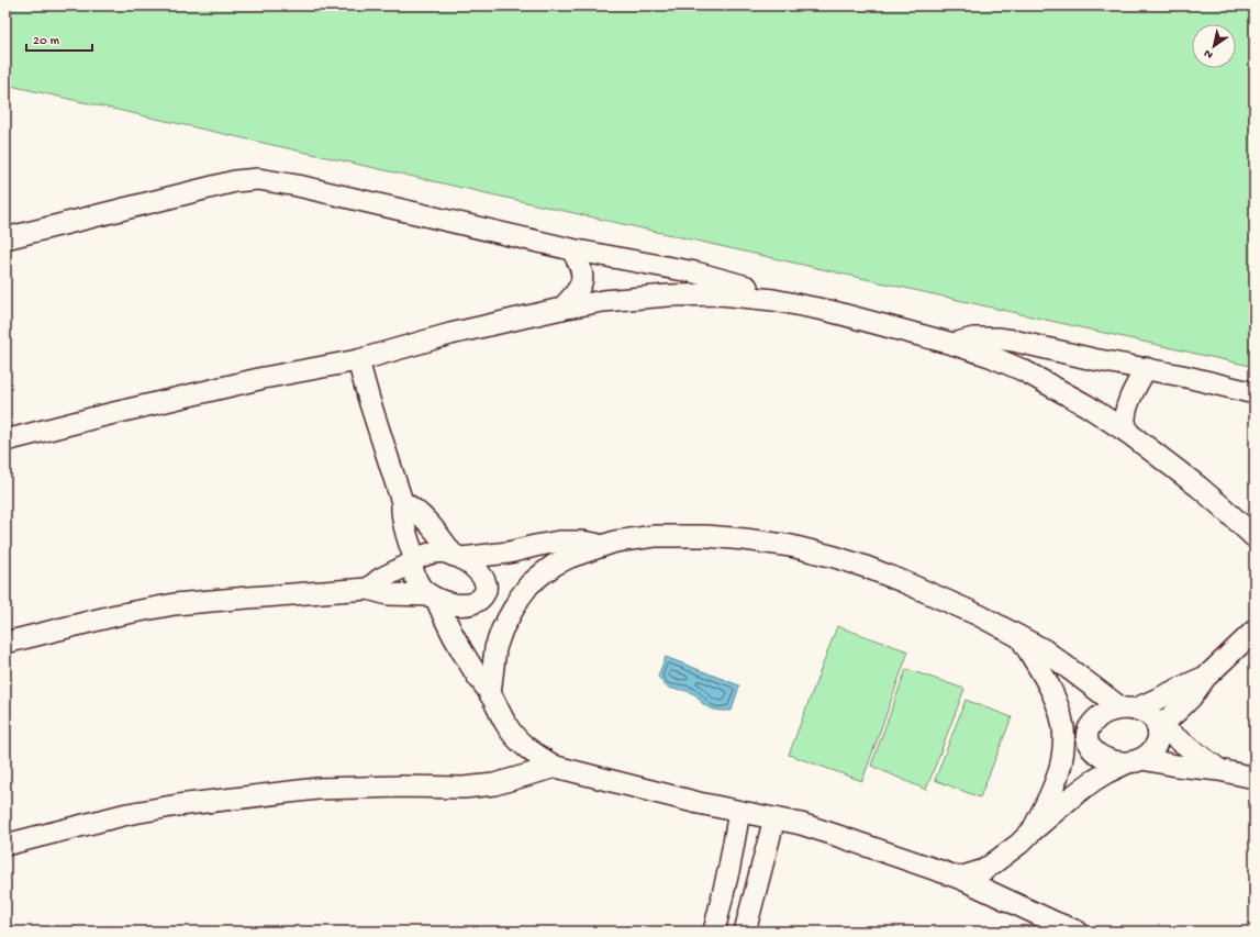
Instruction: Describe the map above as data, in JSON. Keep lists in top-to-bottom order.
{
  "scale_bar": "20 m",
  "north": "bottom left"
}
